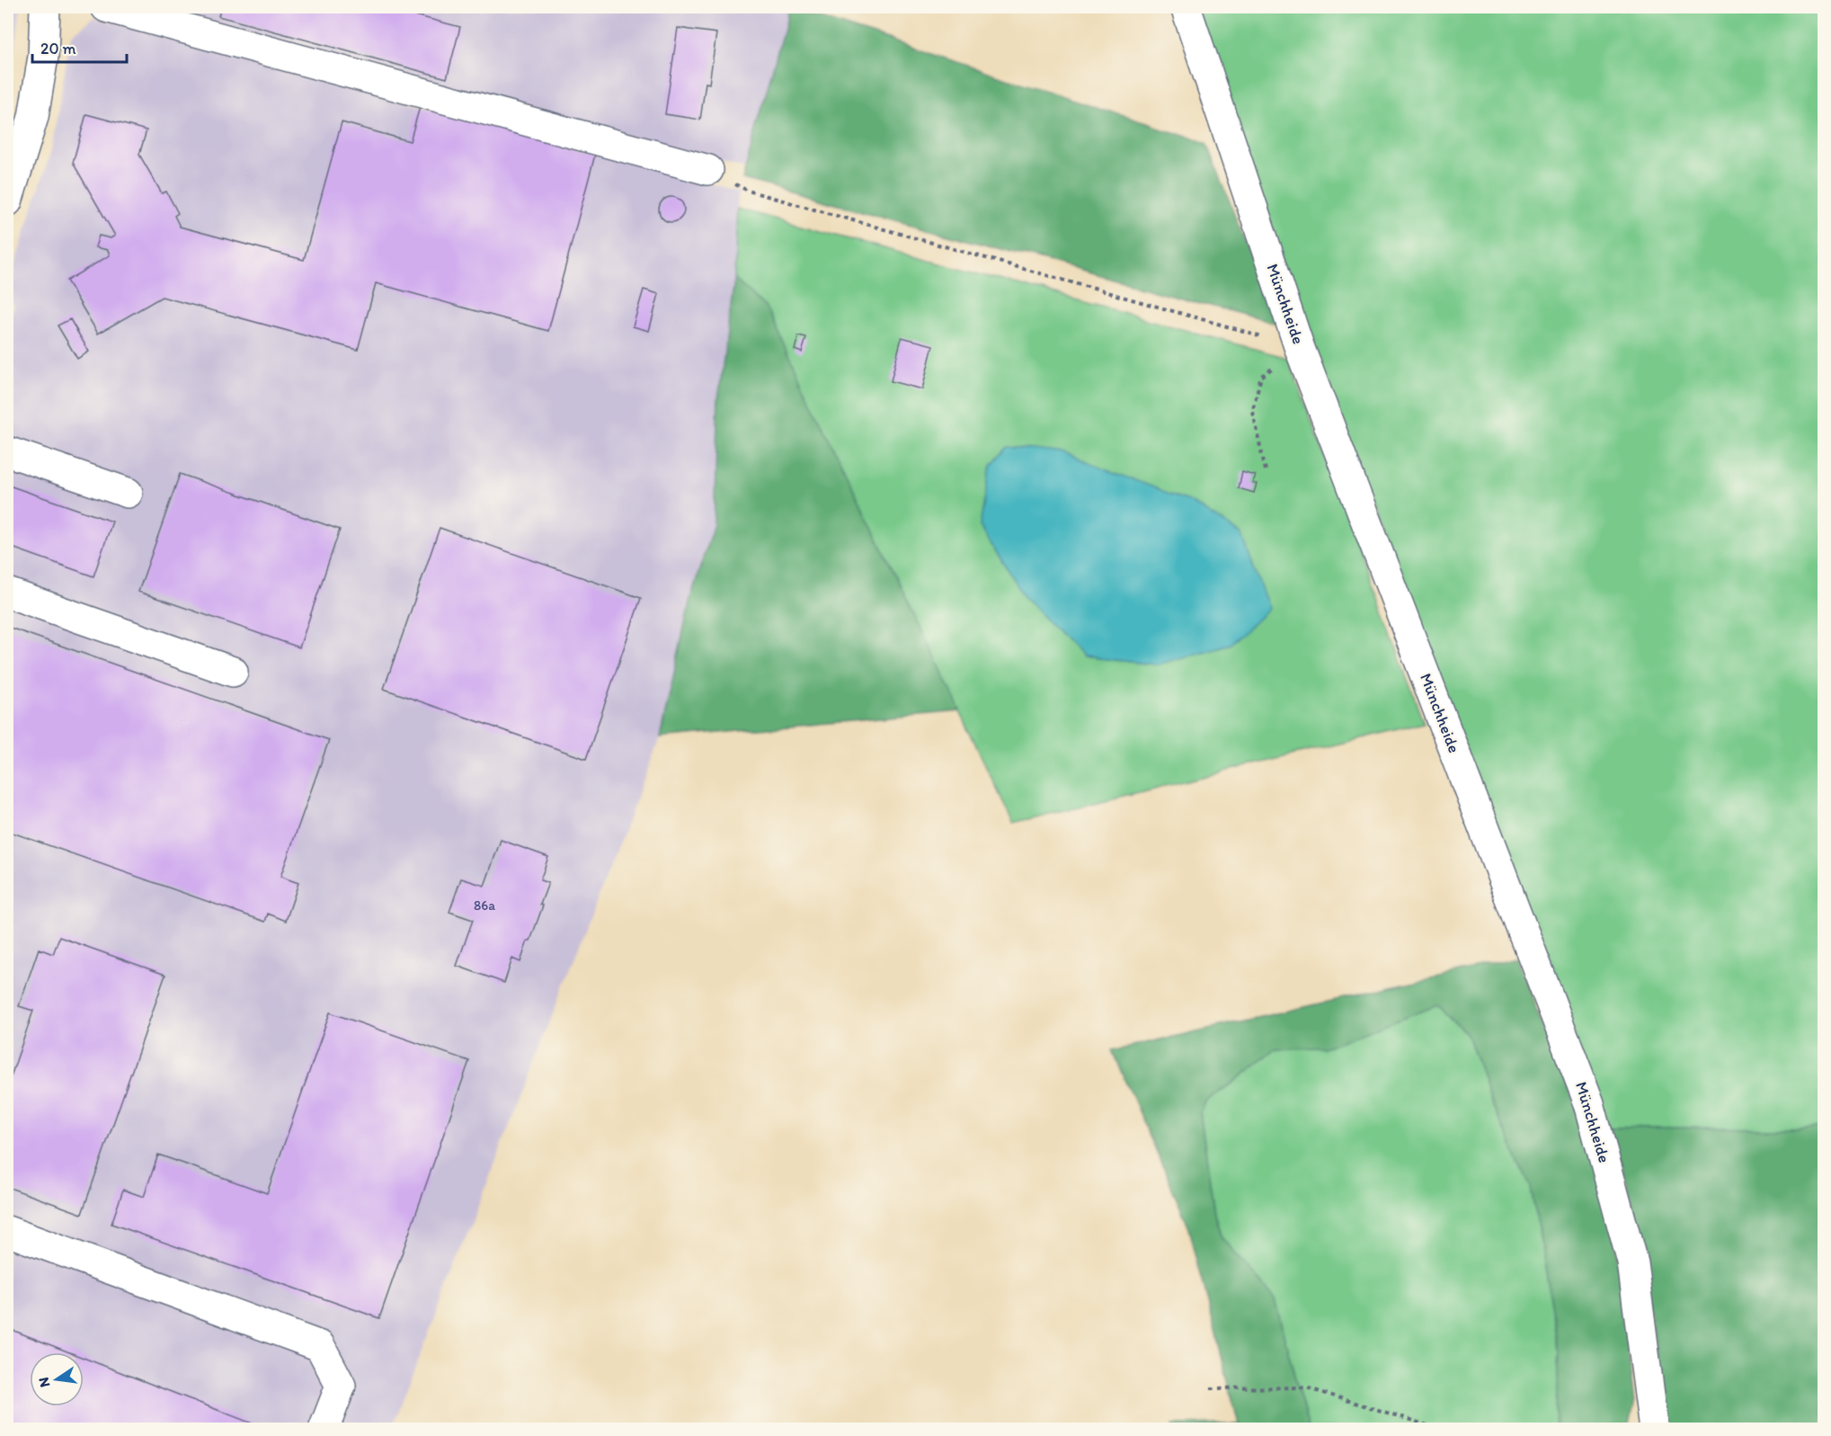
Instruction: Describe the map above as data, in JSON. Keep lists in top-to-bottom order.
{
  "streets": {
    "street": ["Münchheide"]
  },
  "house_numbers": ["86a"],
  "scale_bar": "20 m",
  "north": "left"
}
